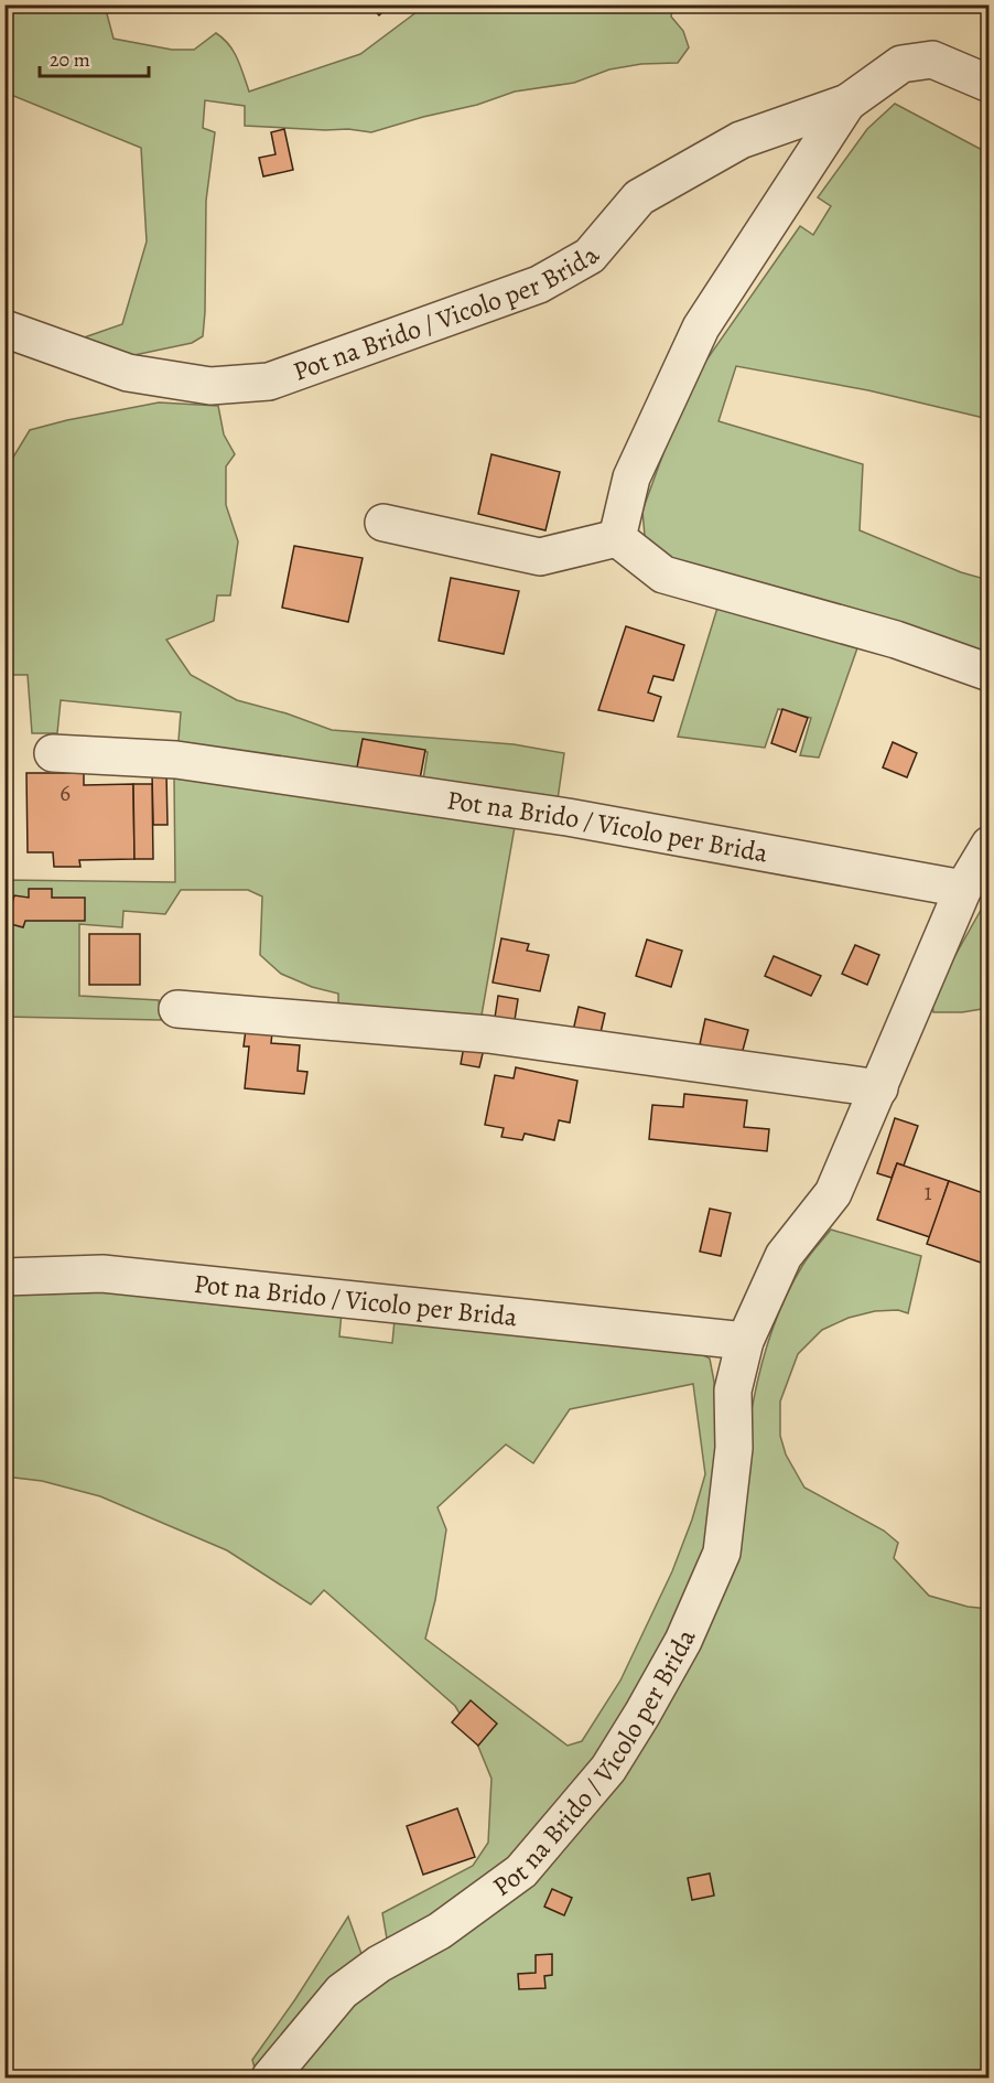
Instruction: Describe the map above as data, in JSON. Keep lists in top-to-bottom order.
{
  "streets": {
    "street": ["Pot na Brido / Vicolo per Brida"]
  },
  "house_numbers": ["6", "1"],
  "scale_bar": "20 m"
}
